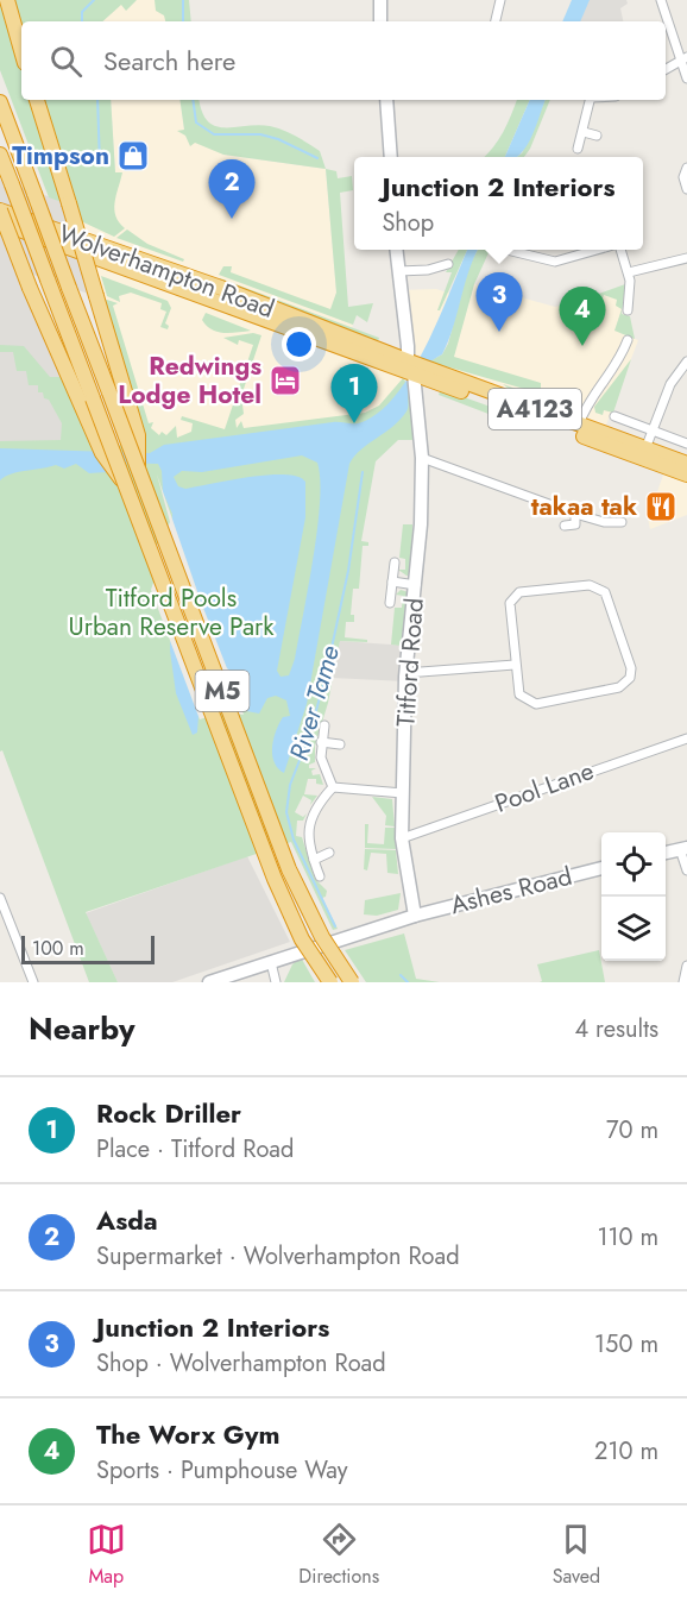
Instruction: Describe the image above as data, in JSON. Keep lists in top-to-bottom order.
{
  "streets": {
    "highway": ["Wolverhampton Road", "A4123", "M5"],
    "street": ["Titford Road", "Pool Lane", "Ashes Road"]
  },
  "crossings": [
    ["Wolverhampton Road", "Titford Road"],
    ["Wolverhampton Road", "M5"],
    ["Titford Road", "Pool Lane"],
    ["Titford Road", "Ashes Road"]
  ],
  "water": ["River Tame"],
  "parks": ["Titford Pools Urban Reserve Park"],
  "places": {
    "shop": ["Timpson"],
    "hotel": ["Redwings Lodge Hotel"],
    "restaurant": ["takaa tak"]
  },
  "scale_bar": "100 m",
  "page": {
    "search": "Search here",
    "popup": ["Junction 2 Interiors", "Shop"],
    "pins": [
      "2",
      "3",
      "4",
      "1"
    ],
    "scale": "100 m",
    "heading": ["Nearby", "4 results"],
    "list": [
      {
        "mark": "1",
        "name": "Rock Driller",
        "note": "Place · Titford Road",
        "value": "70 m"
      },
      {
        "mark": "2",
        "name": "Asda",
        "note": "Supermarket · Wolverhampton Road",
        "value": "110 m"
      },
      {
        "mark": "3",
        "name": "Junction 2 Interiors",
        "note": "Shop · Wolverhampton Road",
        "value": "150 m"
      },
      {
        "mark": "4",
        "name": "The Worx Gym",
        "note": "Sports · Pumphouse Way",
        "value": "210 m"
      }
    ],
    "nav": ["Map", "Directions", "Saved"]
  }
}
